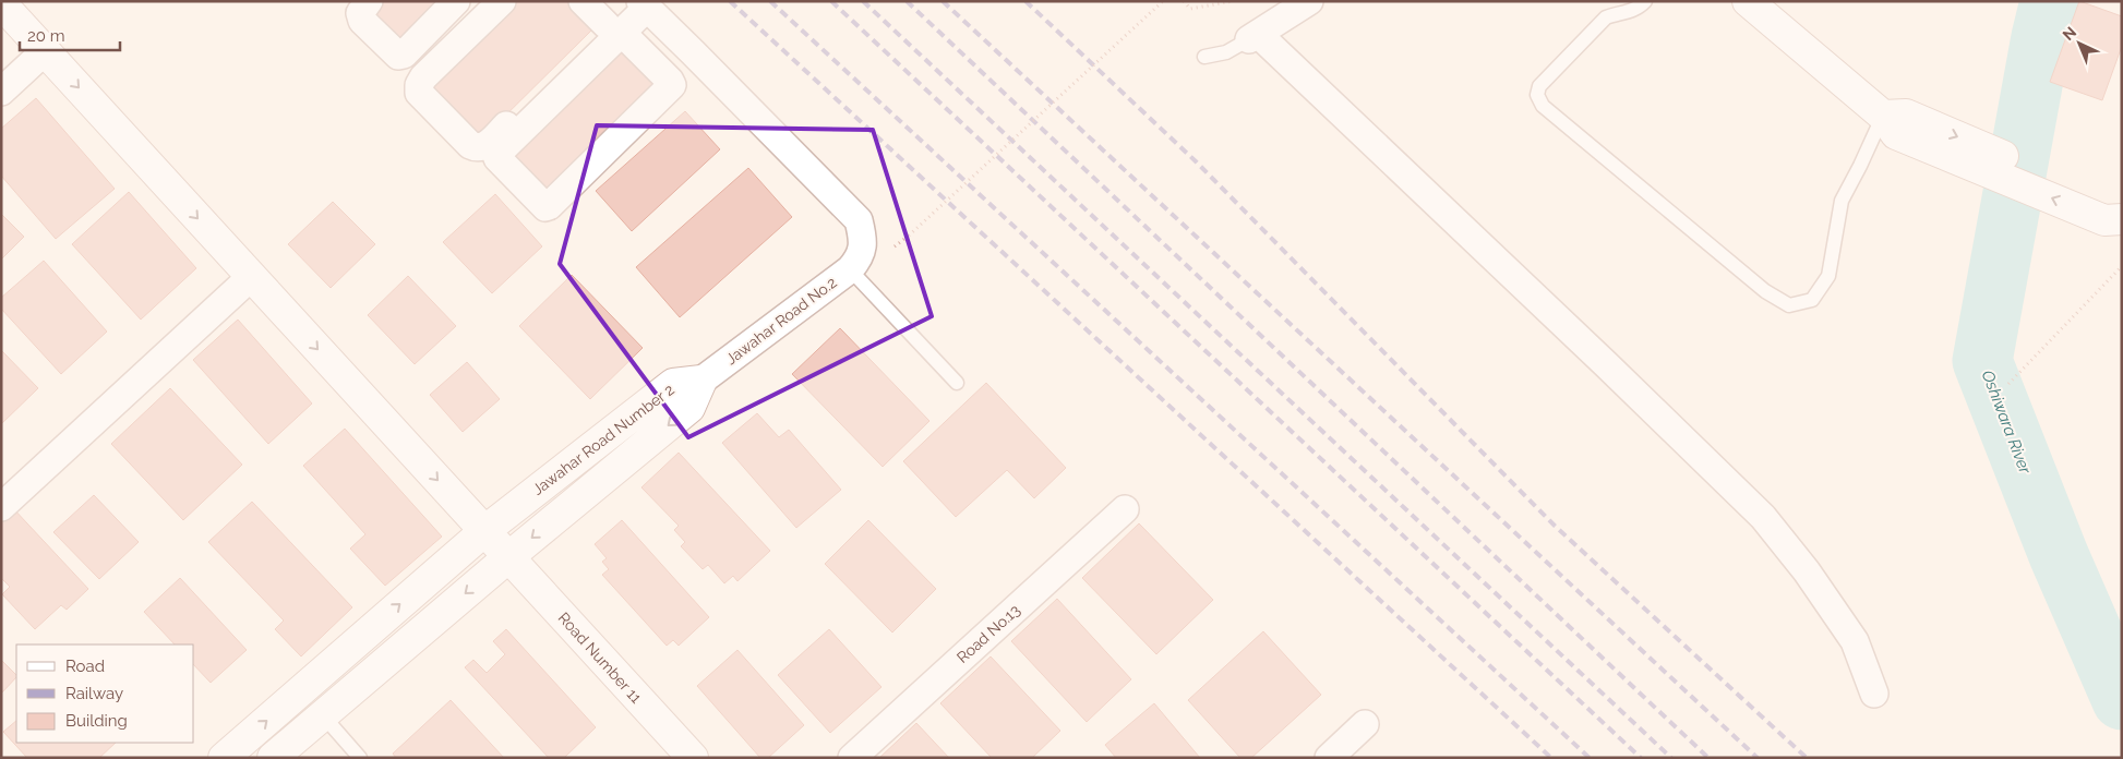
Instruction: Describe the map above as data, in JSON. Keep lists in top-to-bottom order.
{
  "streets": {
    "street": [
      "Jawahar Road No.2",
      "Jawahar Road Number 2",
      "Road No.13",
      "Road Number 11"
    ]
  },
  "crossings": [
    ["Jawahar Road No.2", "Jawahar Road Number 2"],
    ["Jawahar Road Number 2", "Road Number 11"]
  ],
  "one_way": ["Road Number 11"],
  "water": ["Oshiwara River"],
  "legend": ["Road", "Railway", "Building"],
  "scale_bar": "20 m",
  "north": "top left"
}
